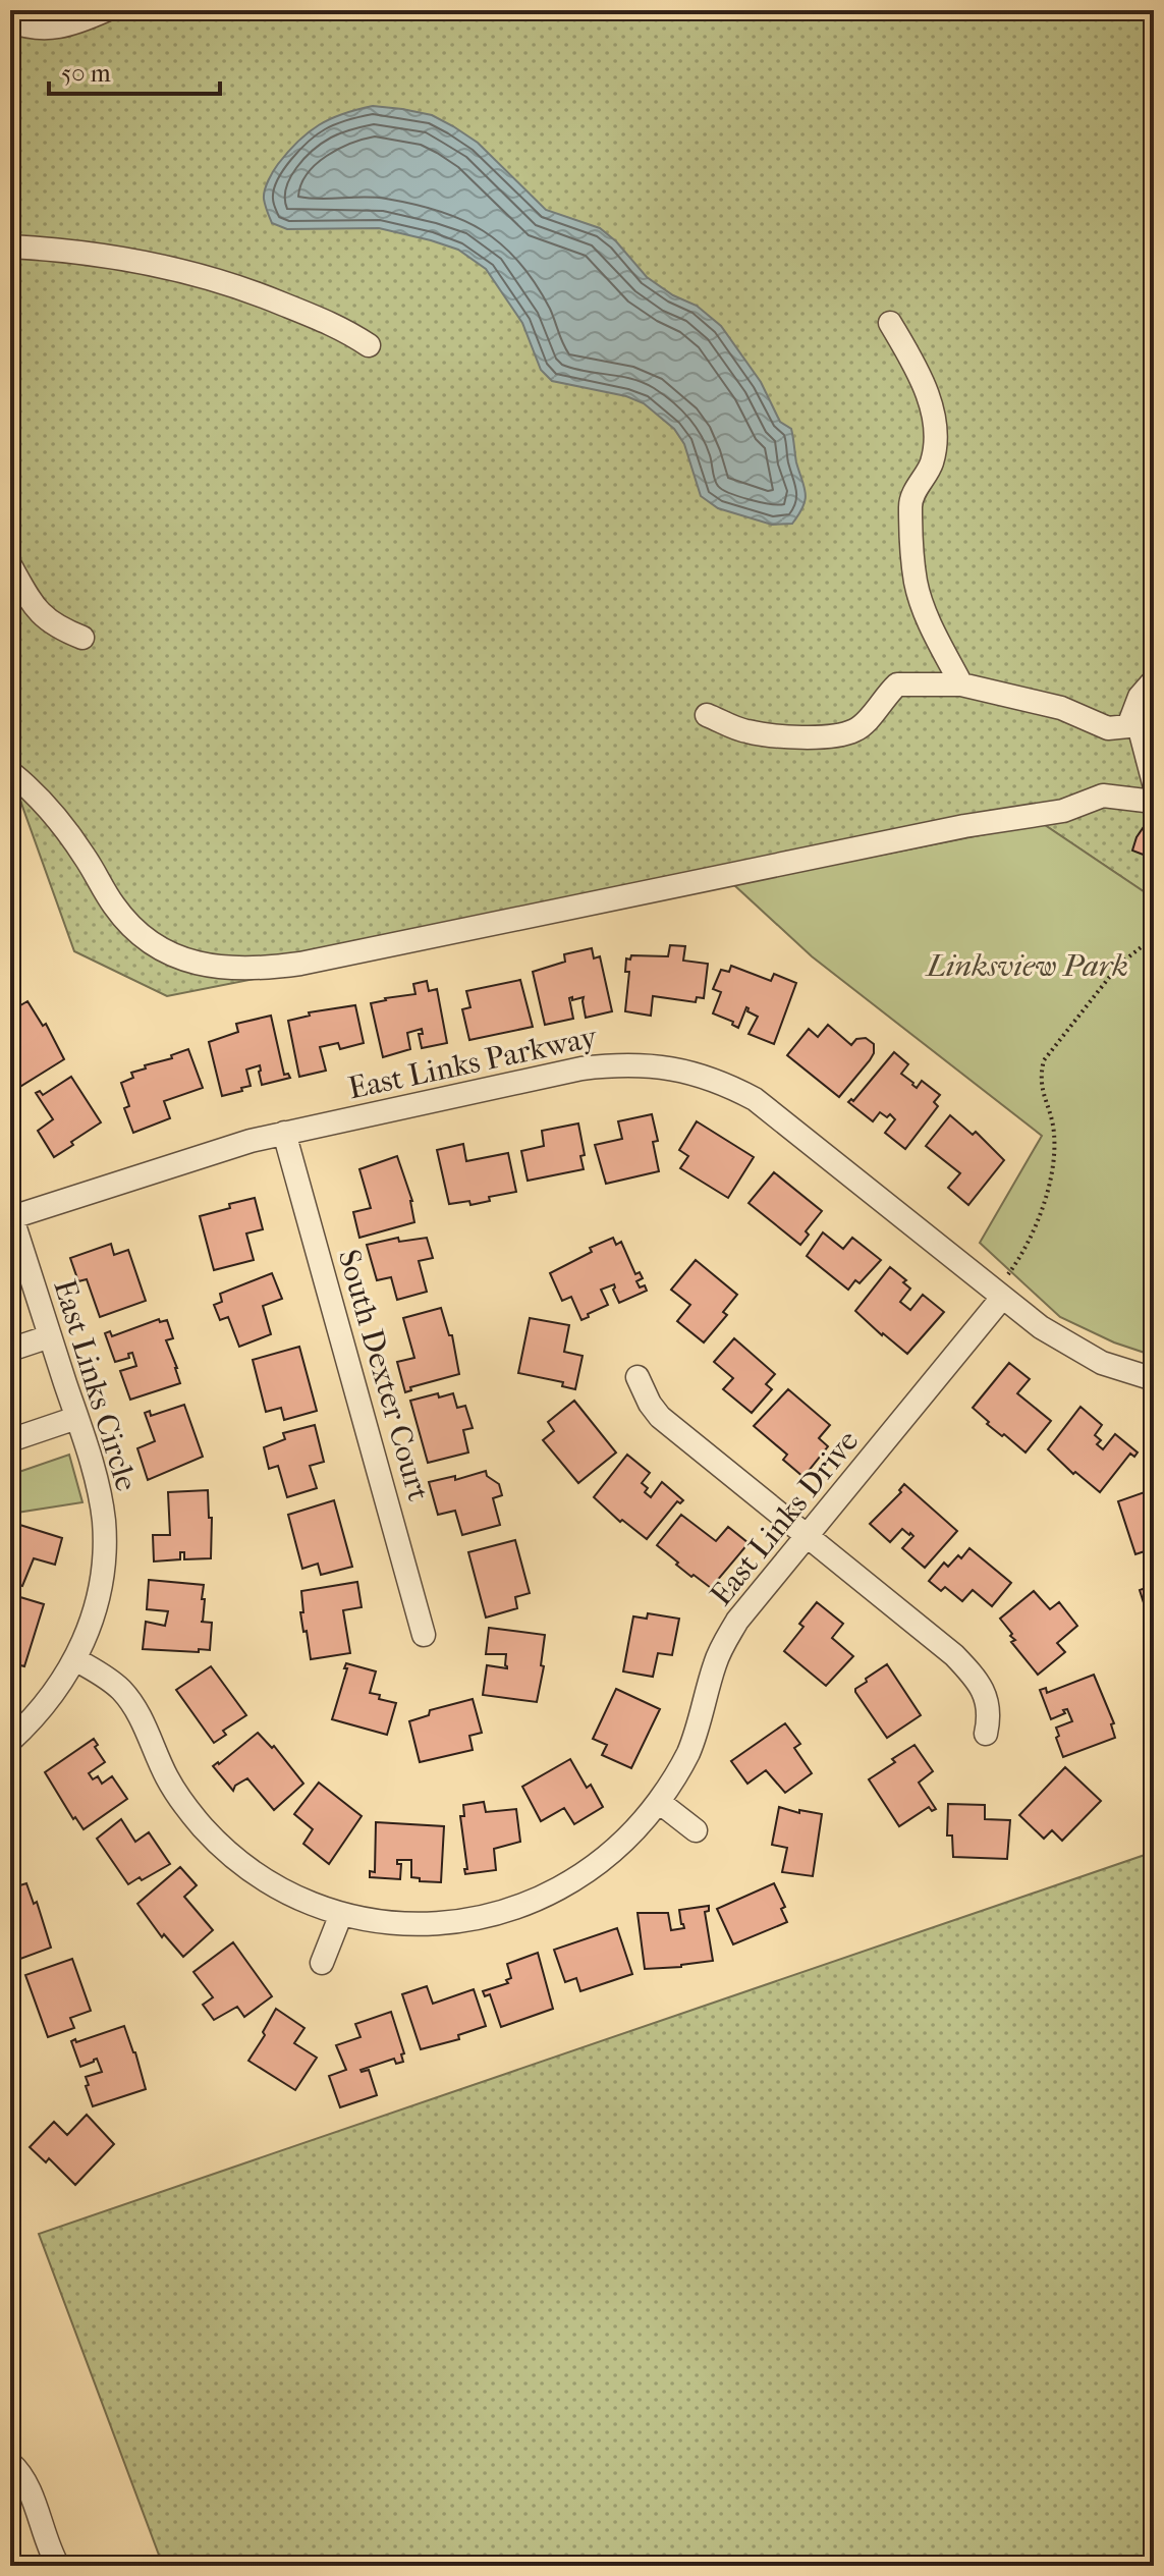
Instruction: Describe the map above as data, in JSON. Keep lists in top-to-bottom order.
{
  "streets": {
    "street": [
      "East Links Parkway",
      "South Dexter Court",
      "East Links Circle",
      "East Links Drive"
    ]
  },
  "crossings": [
    ["East Links Parkway", "South Dexter Court"],
    ["East Links Parkway", "East Links Circle"],
    ["East Links Parkway", "East Links Drive"],
    ["East Links Circle", "East Links Drive"]
  ],
  "parks": ["Linksview Park"],
  "scale_bar": "50 m"
}
